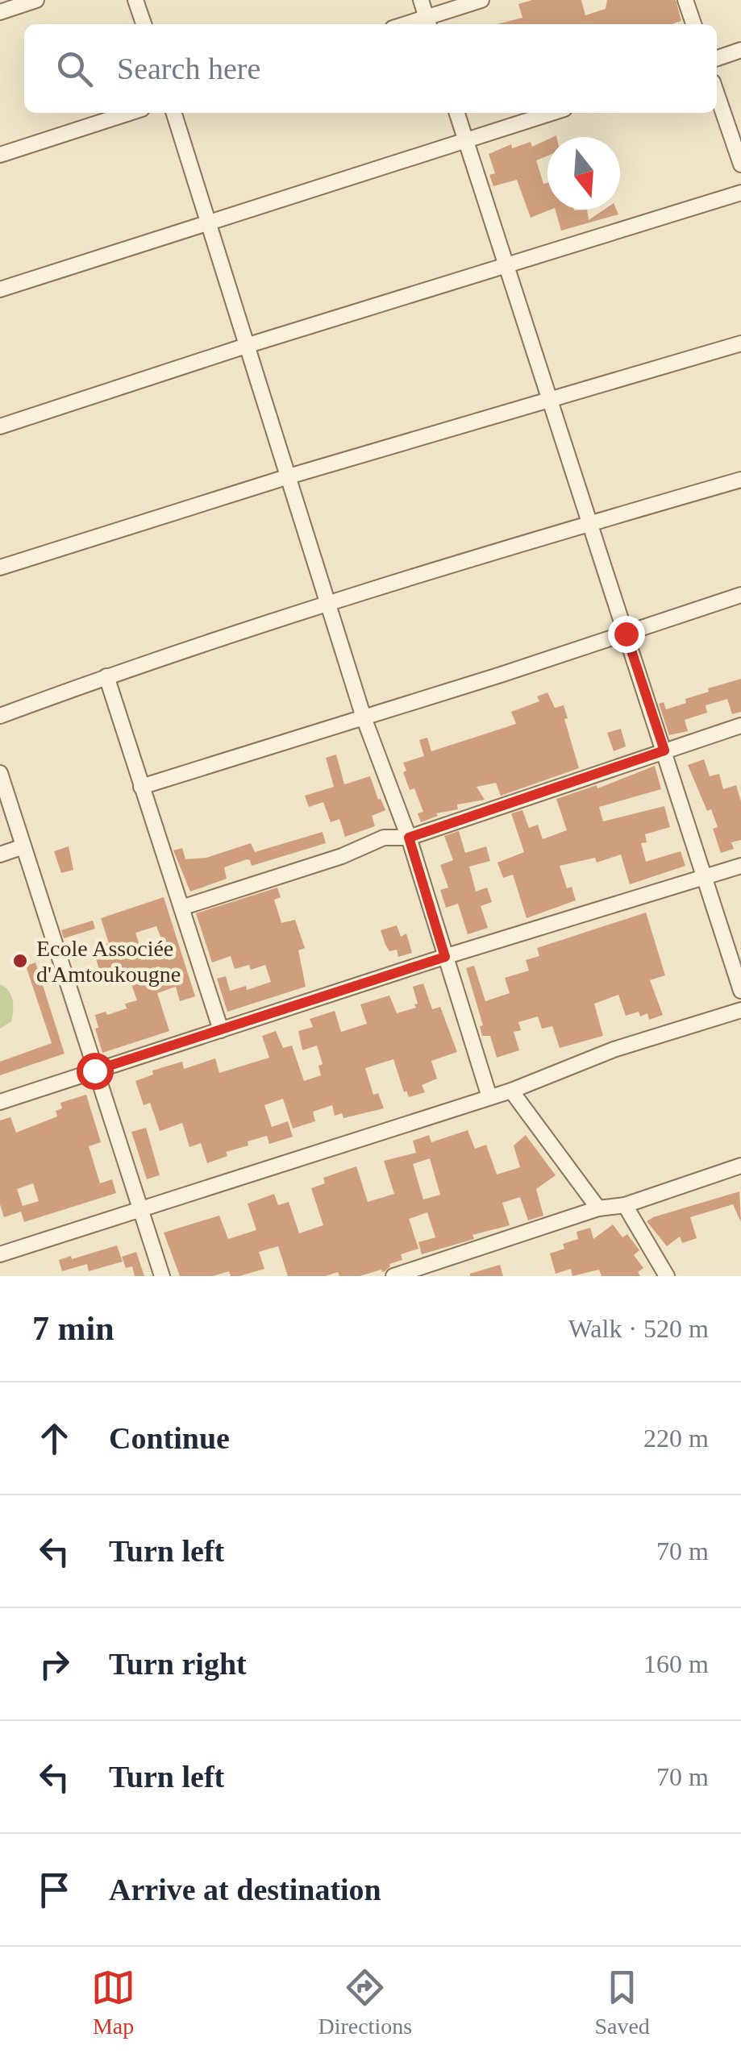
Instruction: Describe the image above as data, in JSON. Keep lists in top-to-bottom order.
{
  "places": ["Ecole Associée d'Amtoukougne"],
  "north": "bottom",
  "page": {
    "search": "Search here",
    "heading": ["7 min", "Walk · 520 m"],
    "list": [
      ["Continue", "220 m"],
      ["Turn left", "70 m"],
      ["Turn right", "160 m"],
      ["Turn left", "70 m"],
      "Arrive at destination"
    ],
    "nav": ["Map", "Directions", "Saved"]
  }
}
